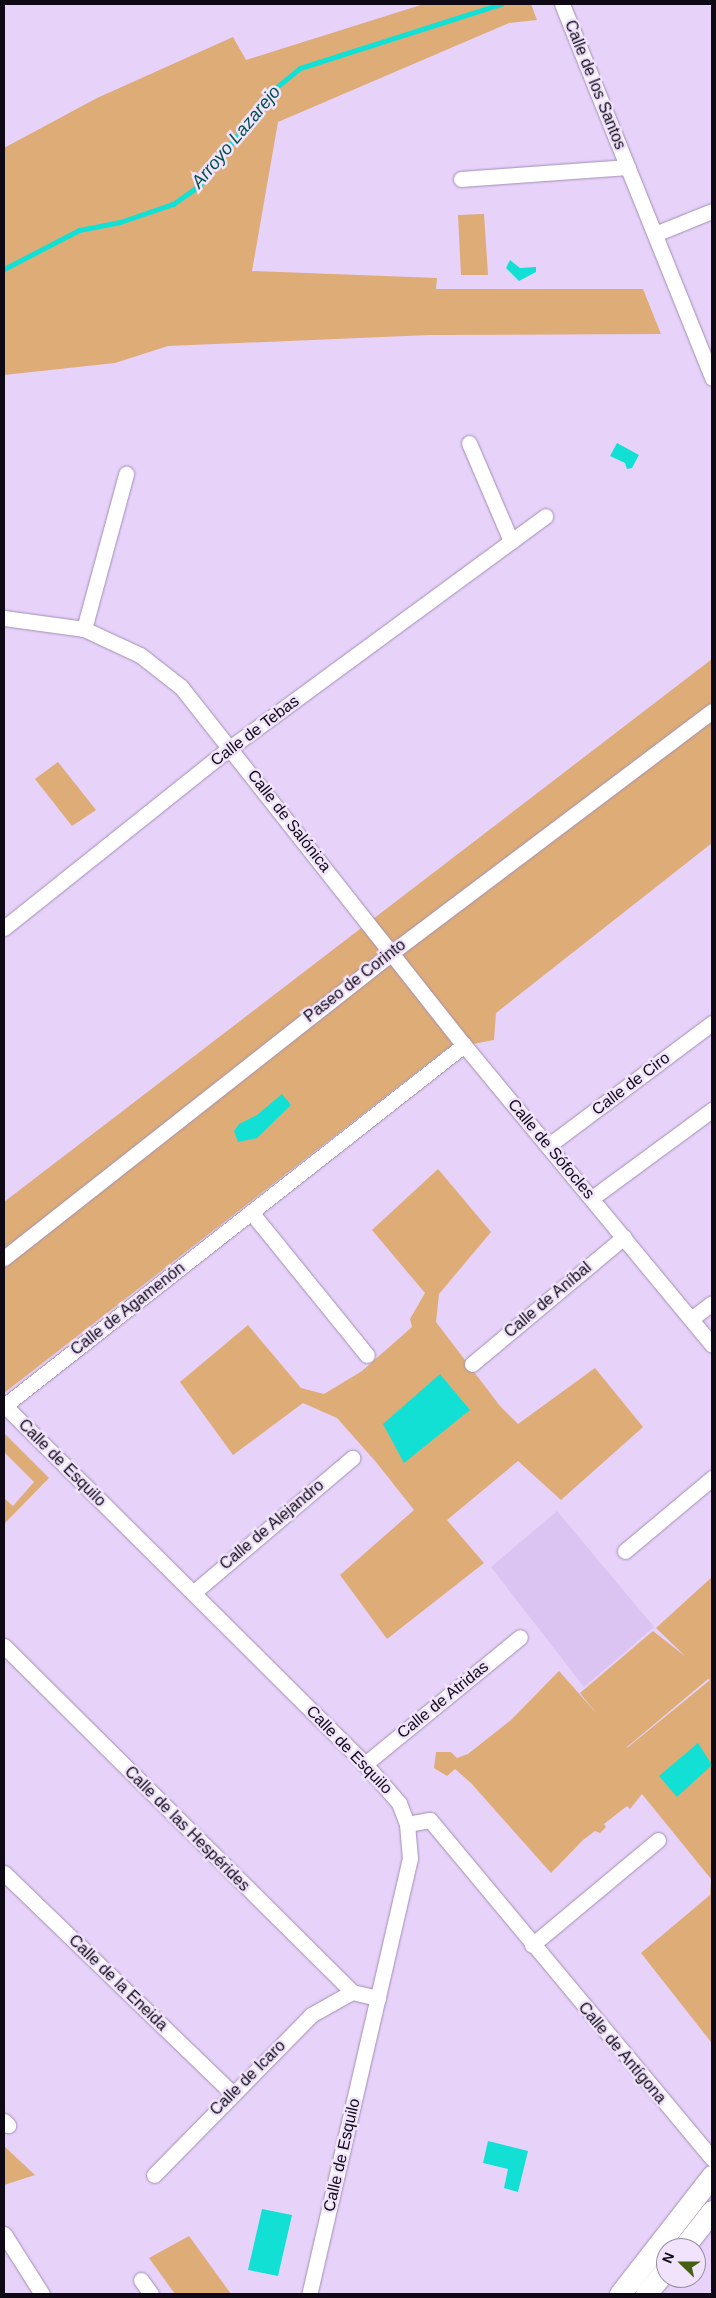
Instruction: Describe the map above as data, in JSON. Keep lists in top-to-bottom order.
{
  "streets": {
    "street": [
      "Calle de los Santos",
      "Calle de Tebas",
      "Calle de Salónica",
      "Paseo de Corinto",
      "Calle de Ciro",
      "Calle de Sófocles",
      "Calle de Aníbal",
      "Calle de Agamenón",
      "Calle de Esquilo",
      "Calle de Alejandro",
      "Calle de Atridas",
      "Calle de las Hespérides",
      "Calle de la Eneida",
      "Calle de Antígona",
      "Calle de Icaro"
    ]
  },
  "crossings": [
    ["Calle de Tebas", "Calle de Salónica"],
    ["Calle de Salónica", "Paseo de Corinto"],
    ["Calle de Salónica", "Calle de Sófocles"],
    ["Paseo de Corinto", "Calle de Sófocles"],
    ["Calle de Ciro", "Calle de Sófocles"],
    ["Calle de Sófocles", "Calle de Aníbal"],
    ["Calle de Sófocles", "Calle de Agamenón"],
    ["Calle de Agamenón", "Calle de Esquilo"],
    ["Calle de Esquilo", "Calle de Alejandro"],
    ["Calle de Esquilo", "Calle de Atridas"],
    ["Calle de Esquilo", "Calle de Antígona"],
    ["Calle de las Hespérides", "Calle de Icaro"],
    ["Calle de la Eneida", "Calle de Icaro"]
  ],
  "water": ["Arroyo Lazarejo"],
  "north": "left"
}
